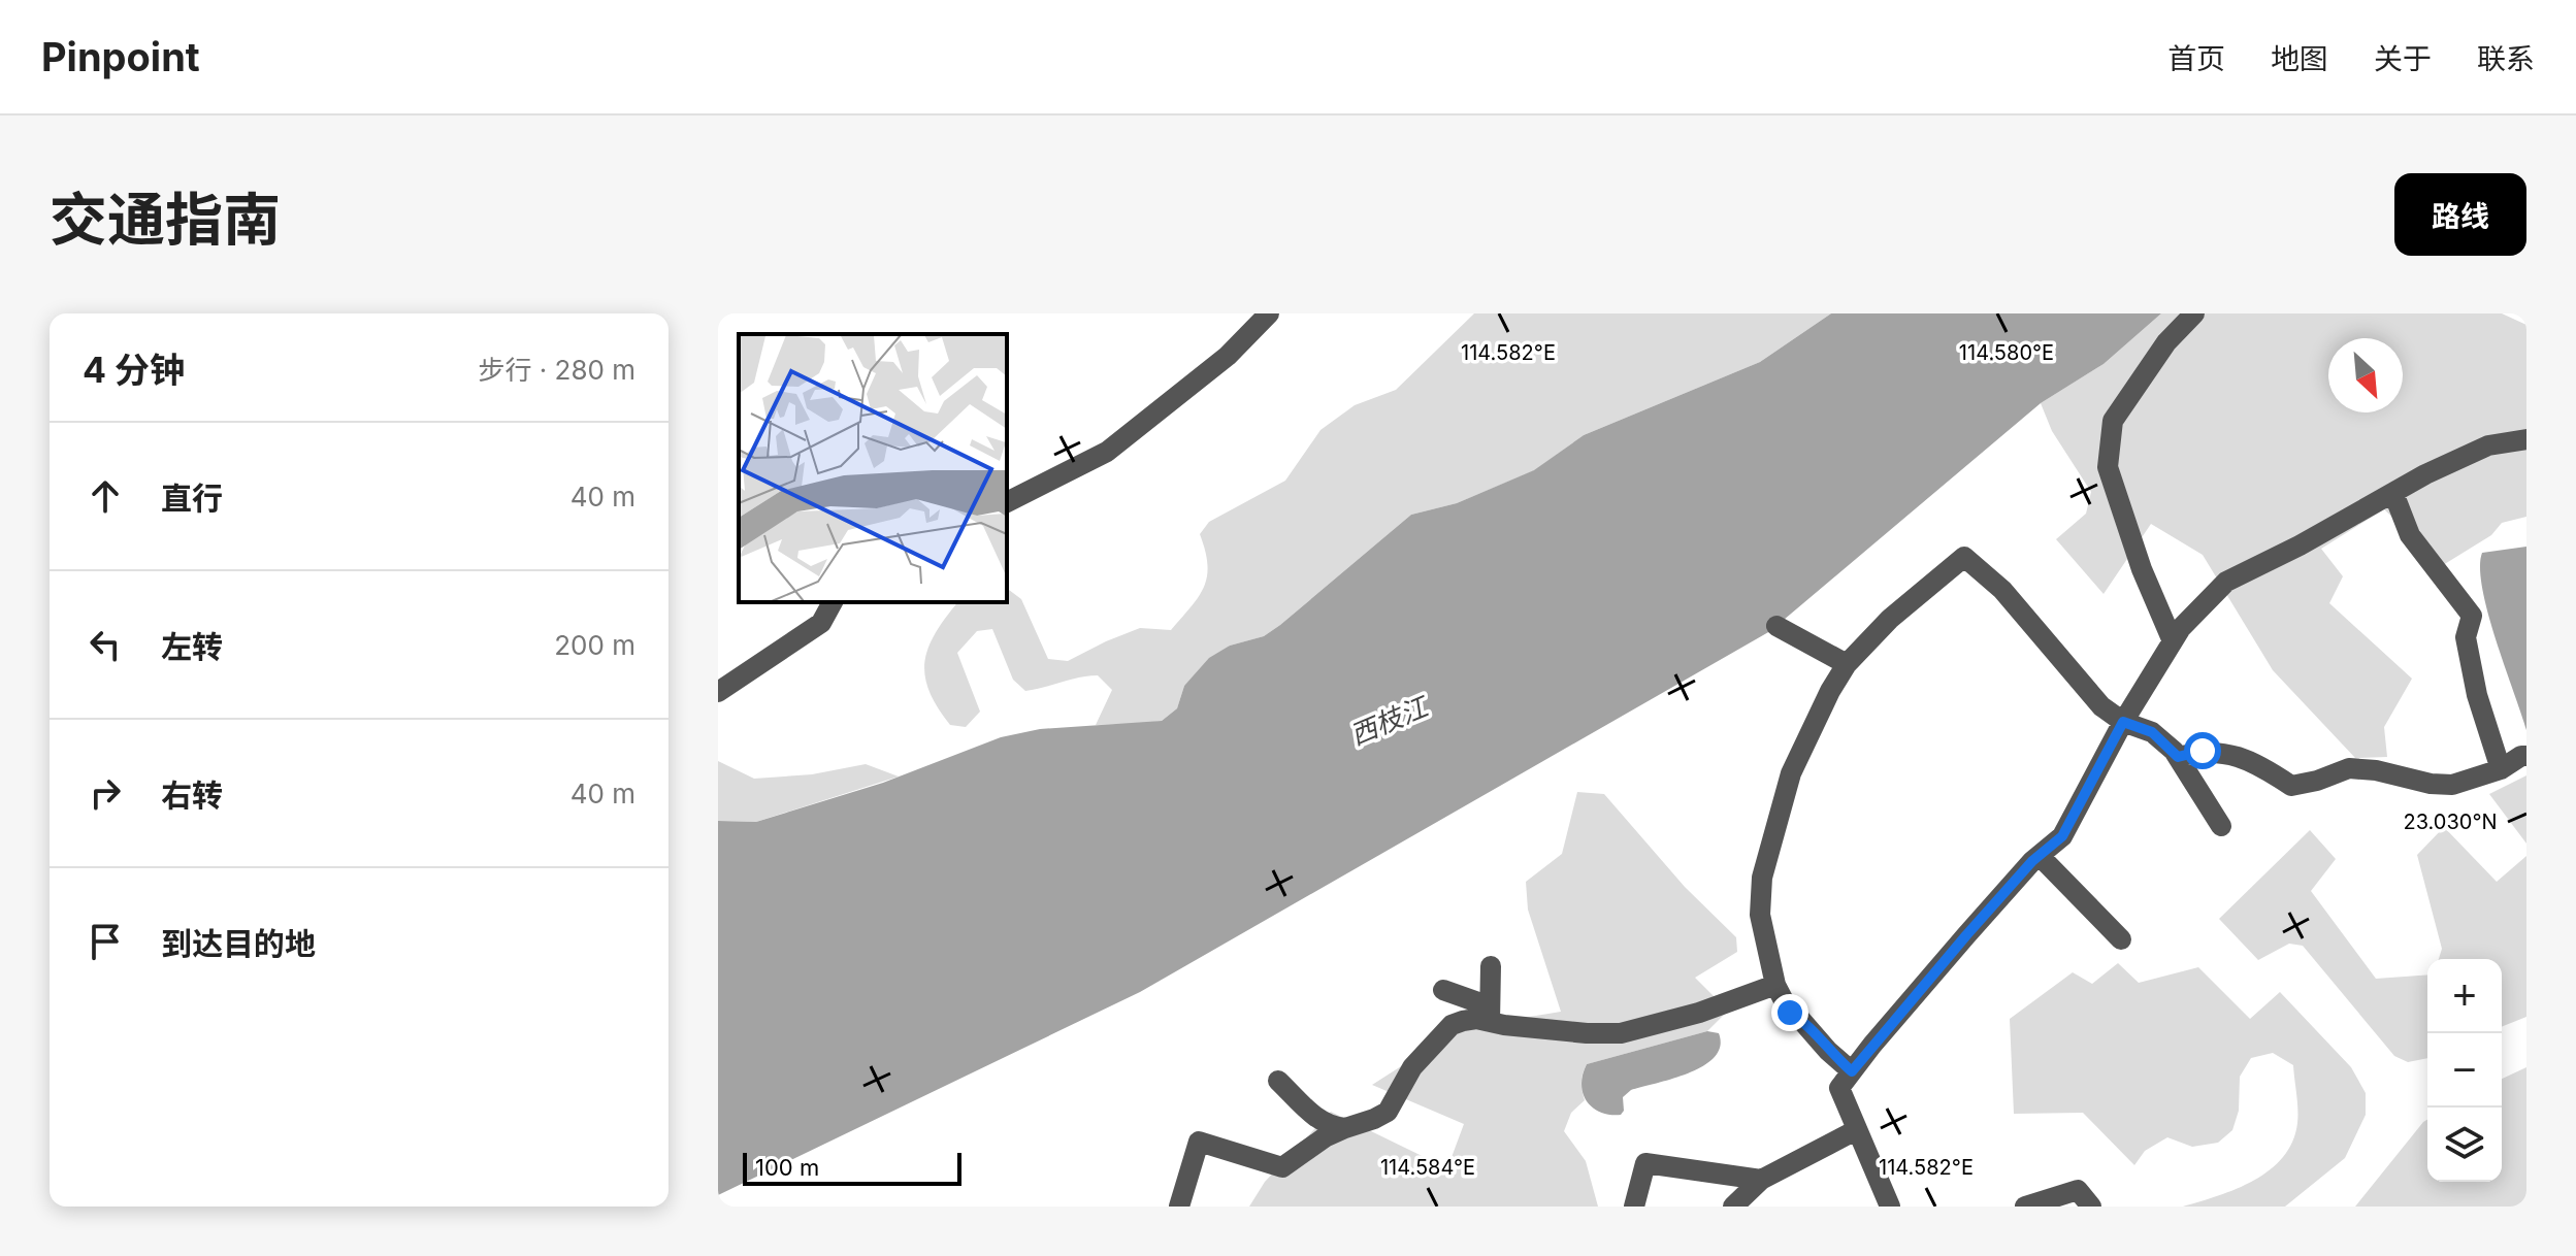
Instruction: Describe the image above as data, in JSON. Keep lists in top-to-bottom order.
{
  "water": ["西枝江"],
  "scale_bar": "100 m",
  "north": "bottom right",
  "page": {
    "header": "Pinpoint",
    "nav": [
      "首页",
      "地图",
      "关于",
      "联系"
    ],
    "title": "交通指南",
    "buttons": "路线",
    "heading": ["4 分钟", "步行 · 280 m"],
    "list": [
      ["直行", "40 m"],
      ["左转", "200 m"],
      ["右转", "40 m"],
      "到达目的地"
    ],
    "map_buttons": ["+", "−"],
    "scale": "100 m"
  },
  "coordinates": [
    "114.582°E",
    "114.580°E",
    "23.030°N",
    "114.584°E"
  ]
}
